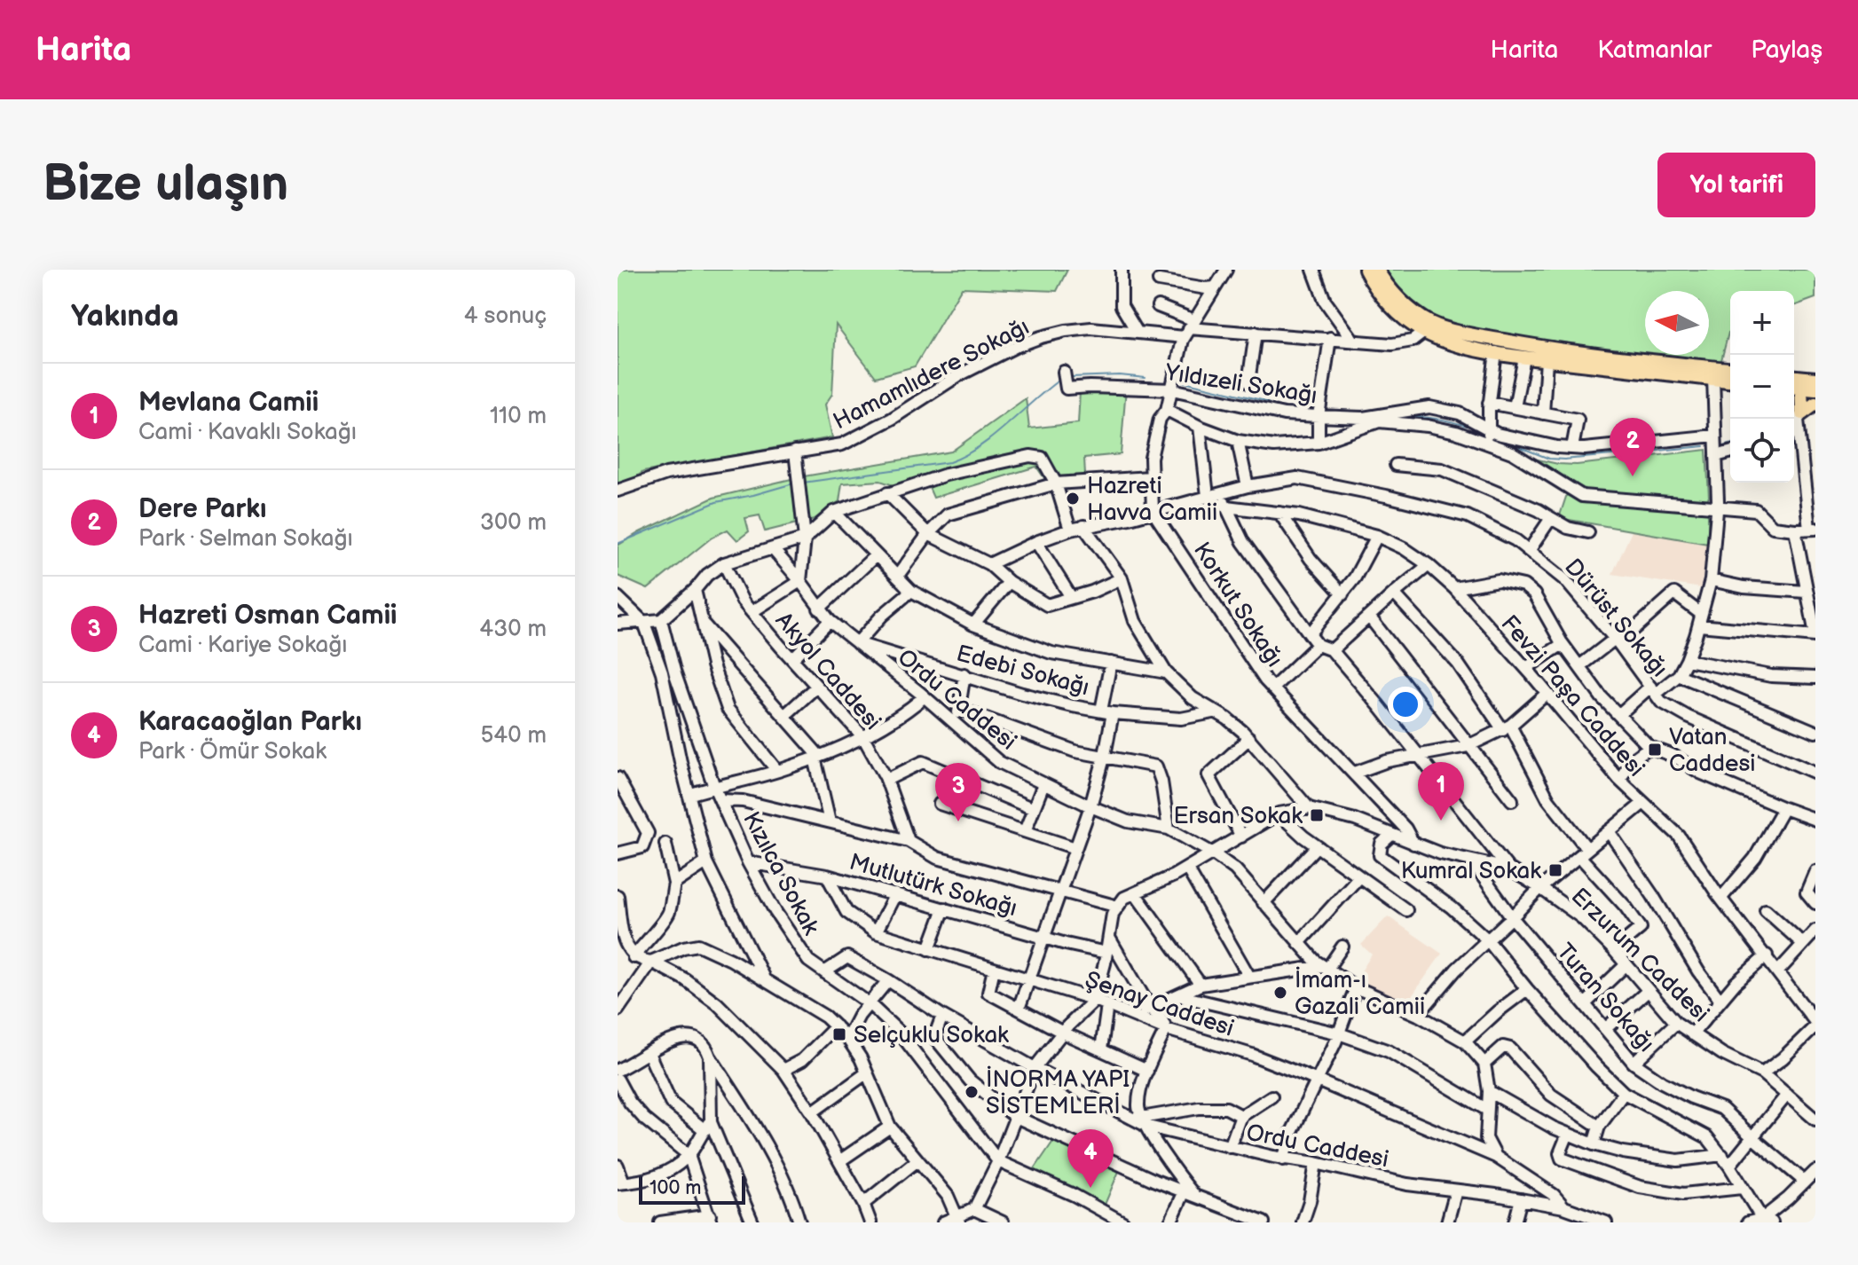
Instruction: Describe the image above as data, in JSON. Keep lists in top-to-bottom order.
{
  "streets": {
    "street": [
      "Hamamlıdere Sokağı",
      "Yıldızeli Sokağı",
      "Korkut Sokağı",
      "Dürüst Sokağı",
      "Edebi Sokağı",
      "Akyol Caddesi",
      "Fevzi Paşa Caddesi",
      "Ordu Caddesi",
      "Kızılca Sokak",
      "Mutlutürk Sokağı",
      "Erzurum Caddesi",
      "Turan Sokağı",
      "Şenay Caddesi"
    ]
  },
  "crossings": [
    ["Korkut Sokağı", "Dürüst Sokağı"],
    ["Korkut Sokağı", "Erzurum Caddesi"],
    ["Edebi Sokağı", "Ordu Caddesi"],
    ["Ordu Caddesi", "Kızılca Sokak"],
    ["Ordu Caddesi", "Erzurum Caddesi"],
    ["Ordu Caddesi", "Şenay Caddesi"],
    ["Kızılca Sokak", "Mutlutürk Sokağı"],
    ["Mutlutürk Sokağı", "Şenay Caddesi"],
    ["Erzurum Caddesi", "Turan Sokağı"]
  ],
  "places": {
    "other": ["Hazreti Havva Camii", "İmam-ı Gazali Camii", "İNORMA YAPI SİSTEMLERİ"],
    "transit": [
      "Vatan Caddesi",
      "Ersan Sokak",
      "Kumral Sokak",
      "Selçuklu Sokak"
    ]
  },
  "scale_bar": "100 m",
  "north": "left",
  "page": {
    "header": "Harita",
    "nav": ["Harita", "Katmanlar", "Paylaş"],
    "buttons": "Yol tarifi",
    "title": "Bize ulaşın",
    "heading": ["Yakında", "4 sonuç"],
    "map_buttons": ["+", "−"],
    "list": [
      {
        "mark": "1",
        "name": "Mevlana Camii",
        "note": "Cami · Kavaklı Sokağı",
        "value": "110 m"
      },
      {
        "mark": "2",
        "name": "Dere Parkı",
        "note": "Park · Selman Sokağı",
        "value": "300 m"
      },
      {
        "mark": "3",
        "name": "Hazreti Osman Camii",
        "note": "Cami · Kariye Sokağı",
        "value": "430 m"
      },
      {
        "mark": "4",
        "name": "Karacaoğlan Parkı",
        "note": "Park · Ömür Sokak",
        "value": "540 m"
      }
    ],
    "pins": [
      "2",
      "1",
      "3",
      "4"
    ],
    "scale": "100 m"
  }
}
